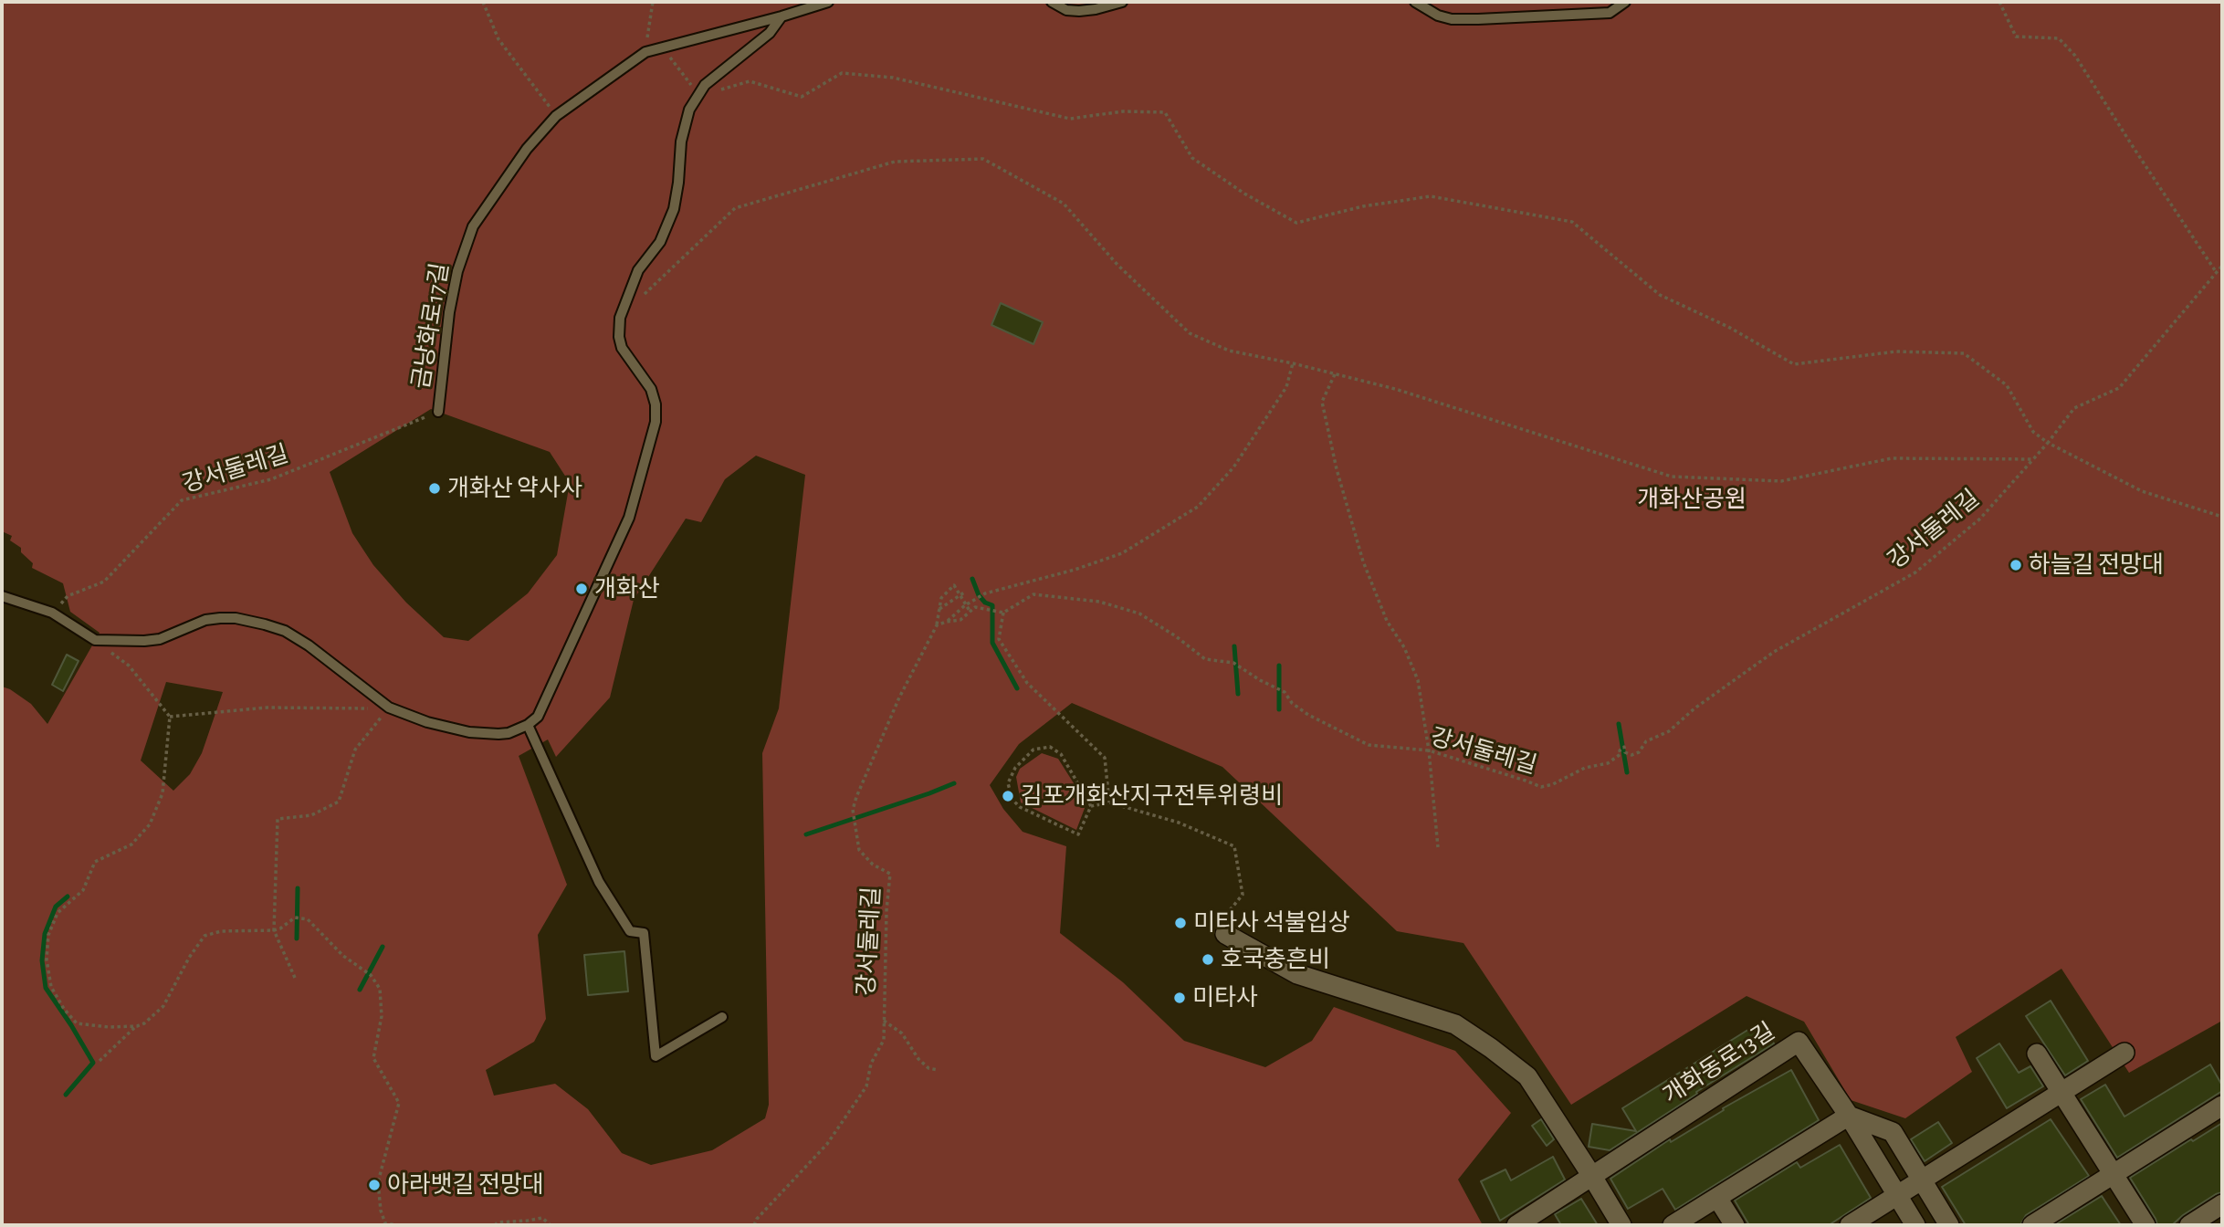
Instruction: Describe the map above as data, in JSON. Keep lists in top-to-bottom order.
{
  "streets": {
    "street": ["개화동로13길"],
    "lane": ["금낭화로17길"],
    "path": ["강서둘레길"]
  },
  "crossings": [
    ["금낭화로17길", "강서둘레길"]
  ],
  "parks": ["개화산공원"],
  "places": [
    "개화산 약사사",
    "하늘길 전망대",
    "개화산",
    "김포개화산지구전투위령비",
    "미타사 석불입상",
    "호국충흔비",
    "미타사",
    "아라뱃길 전망대"
  ]
}
